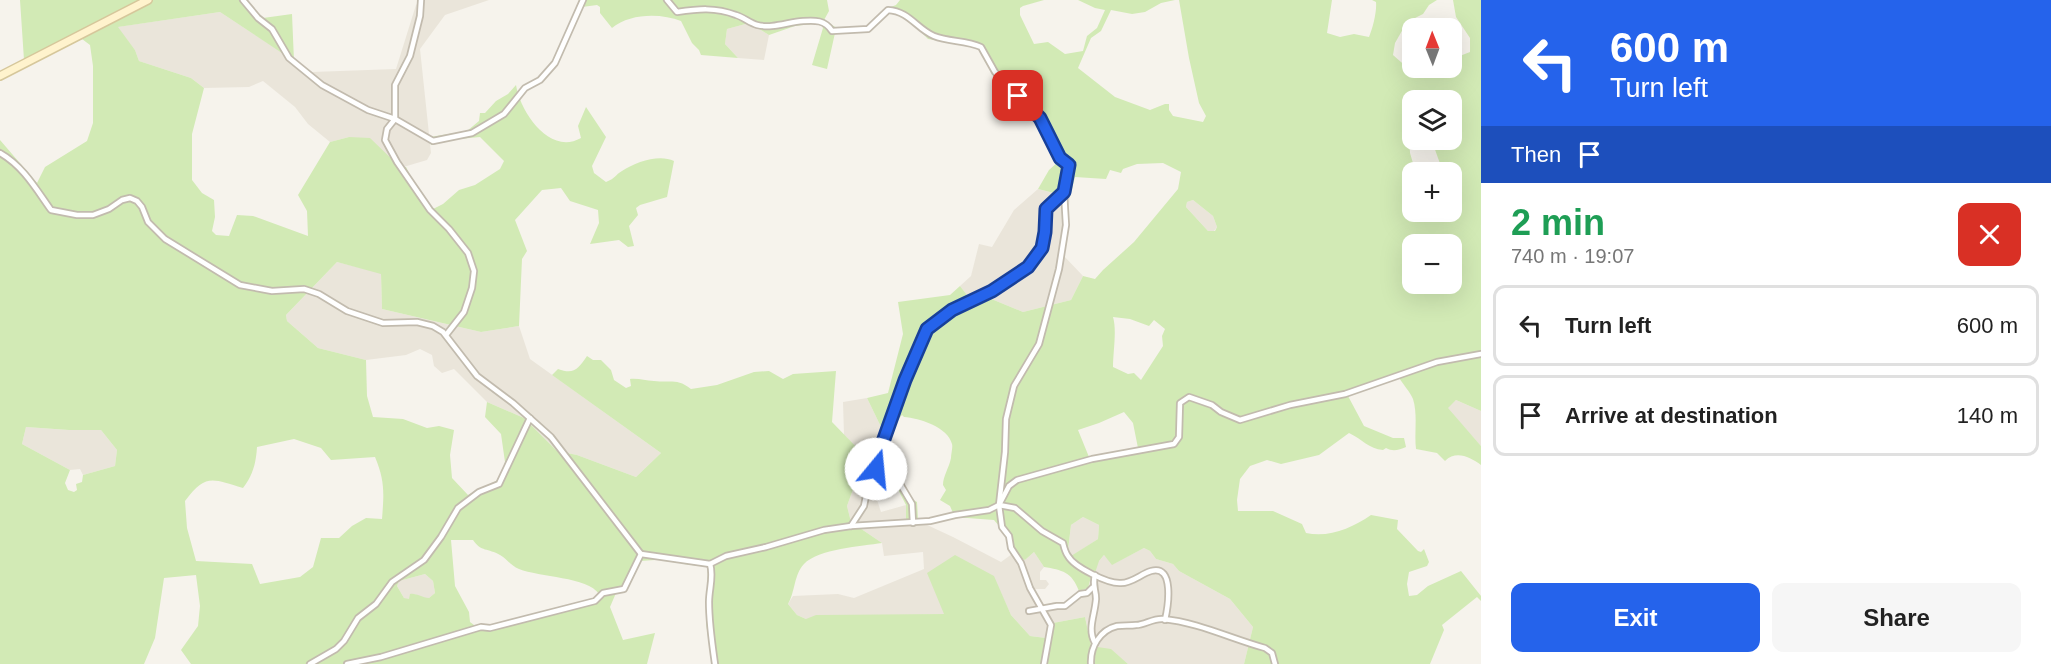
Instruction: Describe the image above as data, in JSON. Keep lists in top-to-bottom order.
{
  "north": "top",
  "page": {
    "turn": ["600 m", "Turn left"],
    "map_buttons": ["+", "−"],
    "then": "Then",
    "heading": ["2 min", "740 m · 19:07"],
    "list": [
      {
        "name": "Turn left",
        "value": "600 m"
      },
      {
        "name": "Arrive at destination",
        "value": "140 m"
      }
    ],
    "buttons": ["Exit", "Share"]
  }
}
